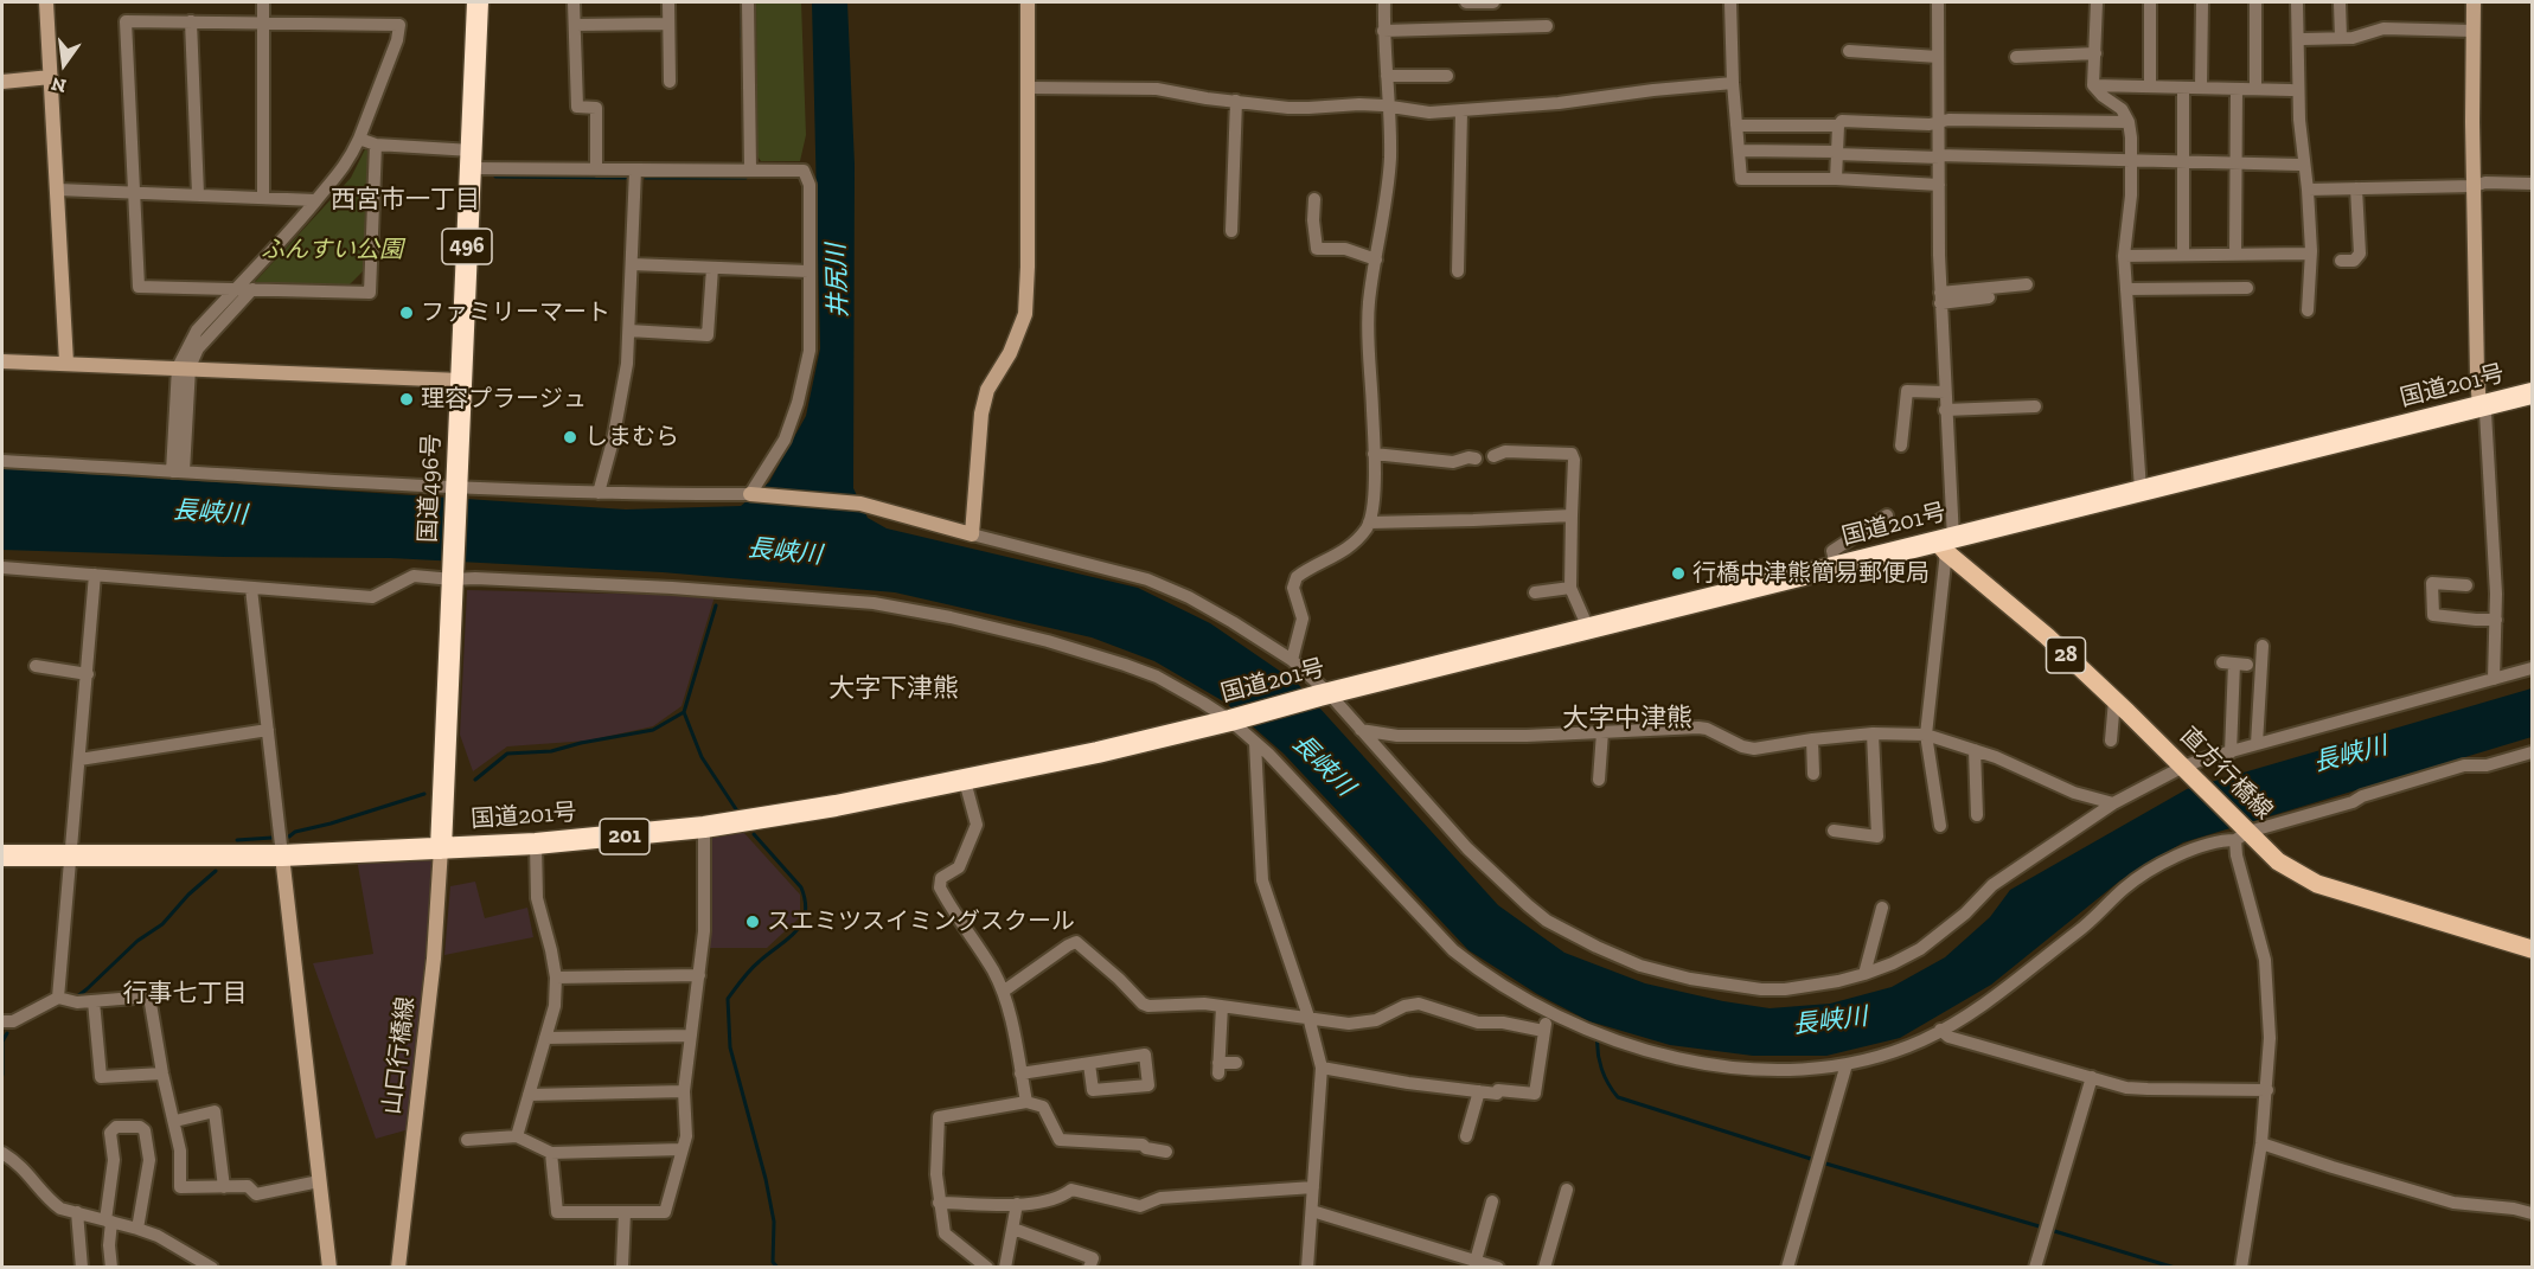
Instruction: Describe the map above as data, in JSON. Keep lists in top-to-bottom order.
{
  "streets": {
    "highway": [
      "496",
      "国道201号",
      "国道496号",
      "201"
    ],
    "main road": ["28", "直方行橋線"],
    "street": ["山口行橋線"]
  },
  "crossings": [
    ["国道201号", "国道496号"],
    ["国道201号", "直方行橋線"],
    ["国道201号", "山口行橋線"],
    ["国道496号", "山口行橋線"]
  ],
  "districts": [
    "西宮市一丁目",
    "大字下津熊",
    "大字中津熊",
    "行事七丁目"
  ],
  "water": ["井尻川", "長峡川"],
  "parks": ["ふんすい公園"],
  "places": [
    "ファミリーマート",
    "理容プラージュ",
    "しまむら",
    "行橋中津熊簡易郵便局",
    "スエミツスイミングスクール"
  ],
  "north": "bottom"
}
